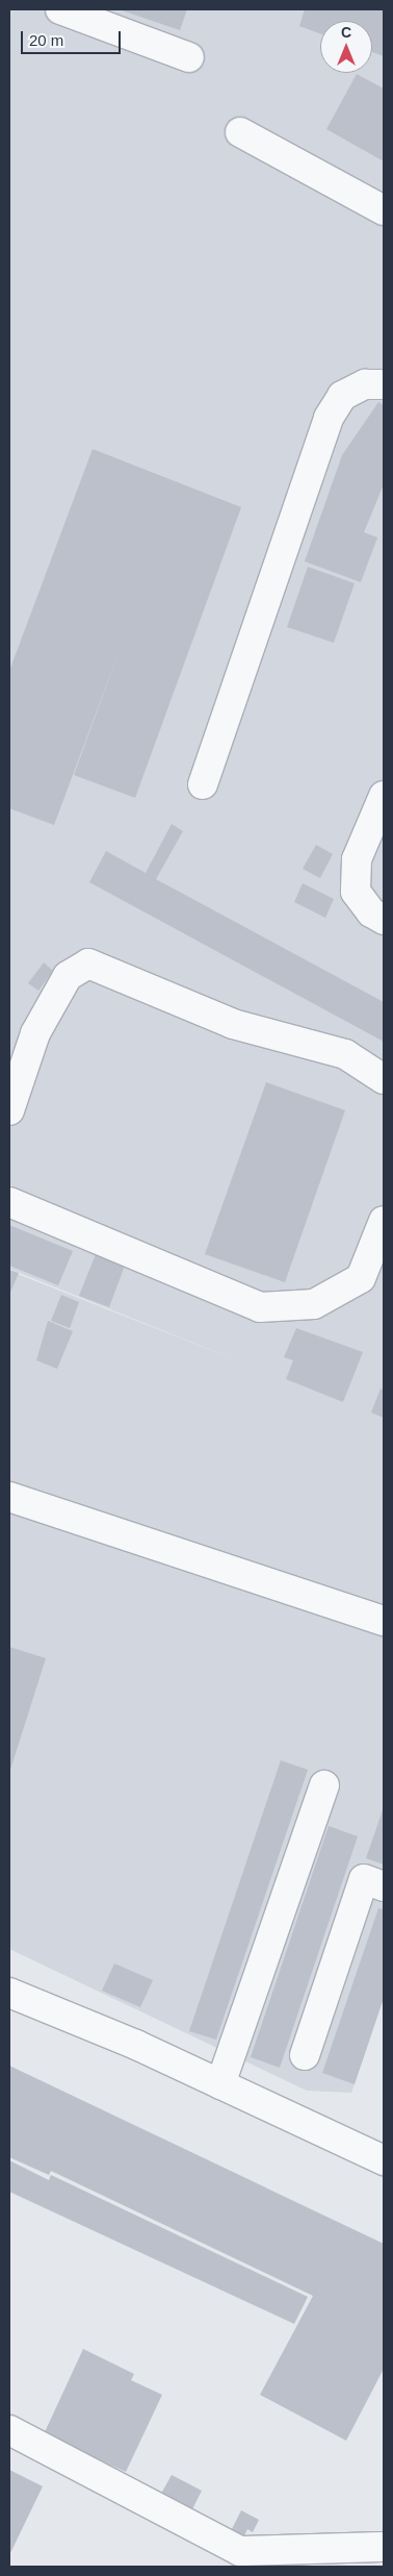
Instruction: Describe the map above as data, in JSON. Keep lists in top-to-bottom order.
{
  "scale_bar": "20 m",
  "north": "top"
}
